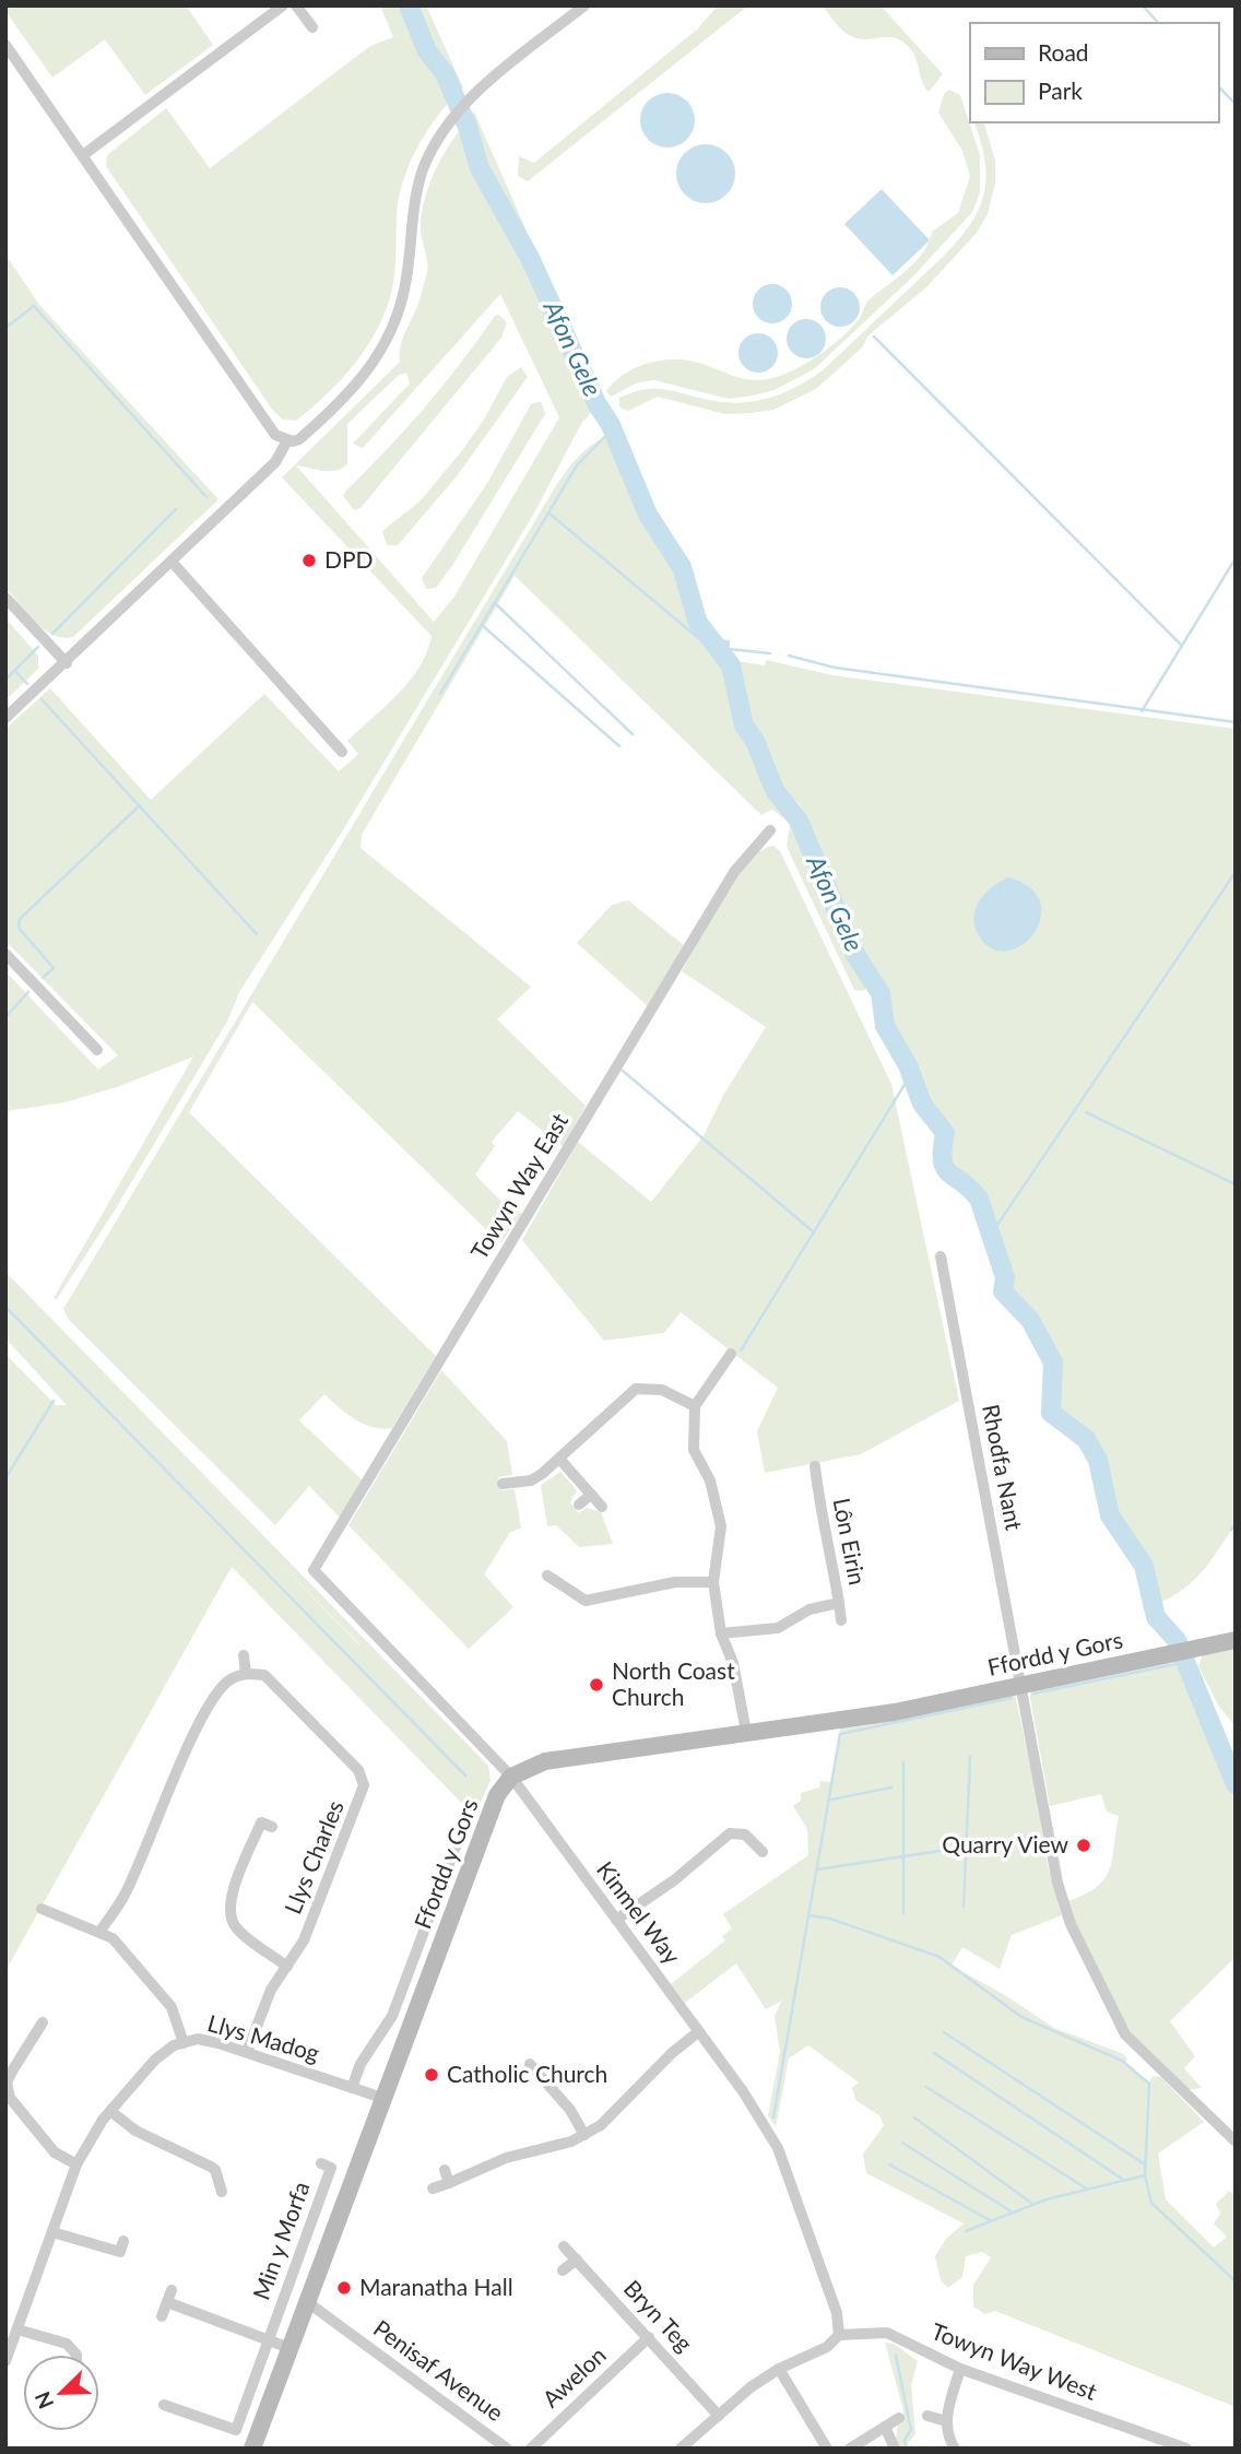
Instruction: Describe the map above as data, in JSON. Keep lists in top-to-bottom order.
{
  "streets": {
    "street": [
      "Towyn Way East",
      "Rhodfa Nant",
      "Lôn Eirin",
      "Ffordd y Gors",
      "Llys Charles",
      "Kinmel Way",
      "Llys Madog",
      "Min y Morfa",
      "Bryn Teg",
      "Towyn Way West",
      "Penisaf Avenue",
      "Awelon"
    ]
  },
  "crossings": [
    ["Towyn Way East", "Kinmel Way"],
    ["Rhodfa Nant", "Ffordd y Gors"],
    ["Ffordd y Gors", "Kinmel Way"],
    ["Ffordd y Gors", "Llys Madog"],
    ["Ffordd y Gors", "Penisaf Avenue"],
    ["Llys Charles", "Llys Madog"],
    ["Kinmel Way", "Towyn Way West"],
    ["Bryn Teg", "Awelon"]
  ],
  "water": ["Afon Gele"],
  "places": [
    "DPD",
    "North Coast Church",
    "Quarry View",
    "Catholic Church",
    "Maranatha Hall"
  ],
  "legend": ["Road", "Park"],
  "north": "bottom left"
}
